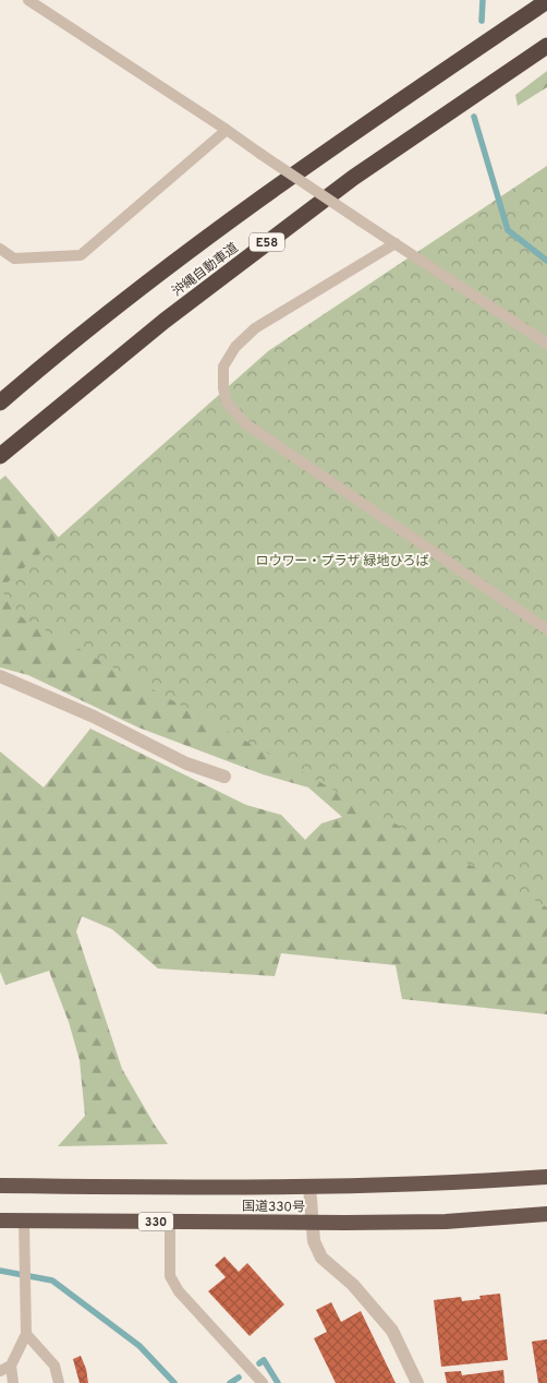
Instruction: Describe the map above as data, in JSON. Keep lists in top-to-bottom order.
{
  "streets": {
    "highway": [
      "E58",
      "沖縄自動車道",
      "国道330号",
      "330"
    ]
  },
  "parks": ["ロウワー・プラザ 緑地ひろば"]
}
